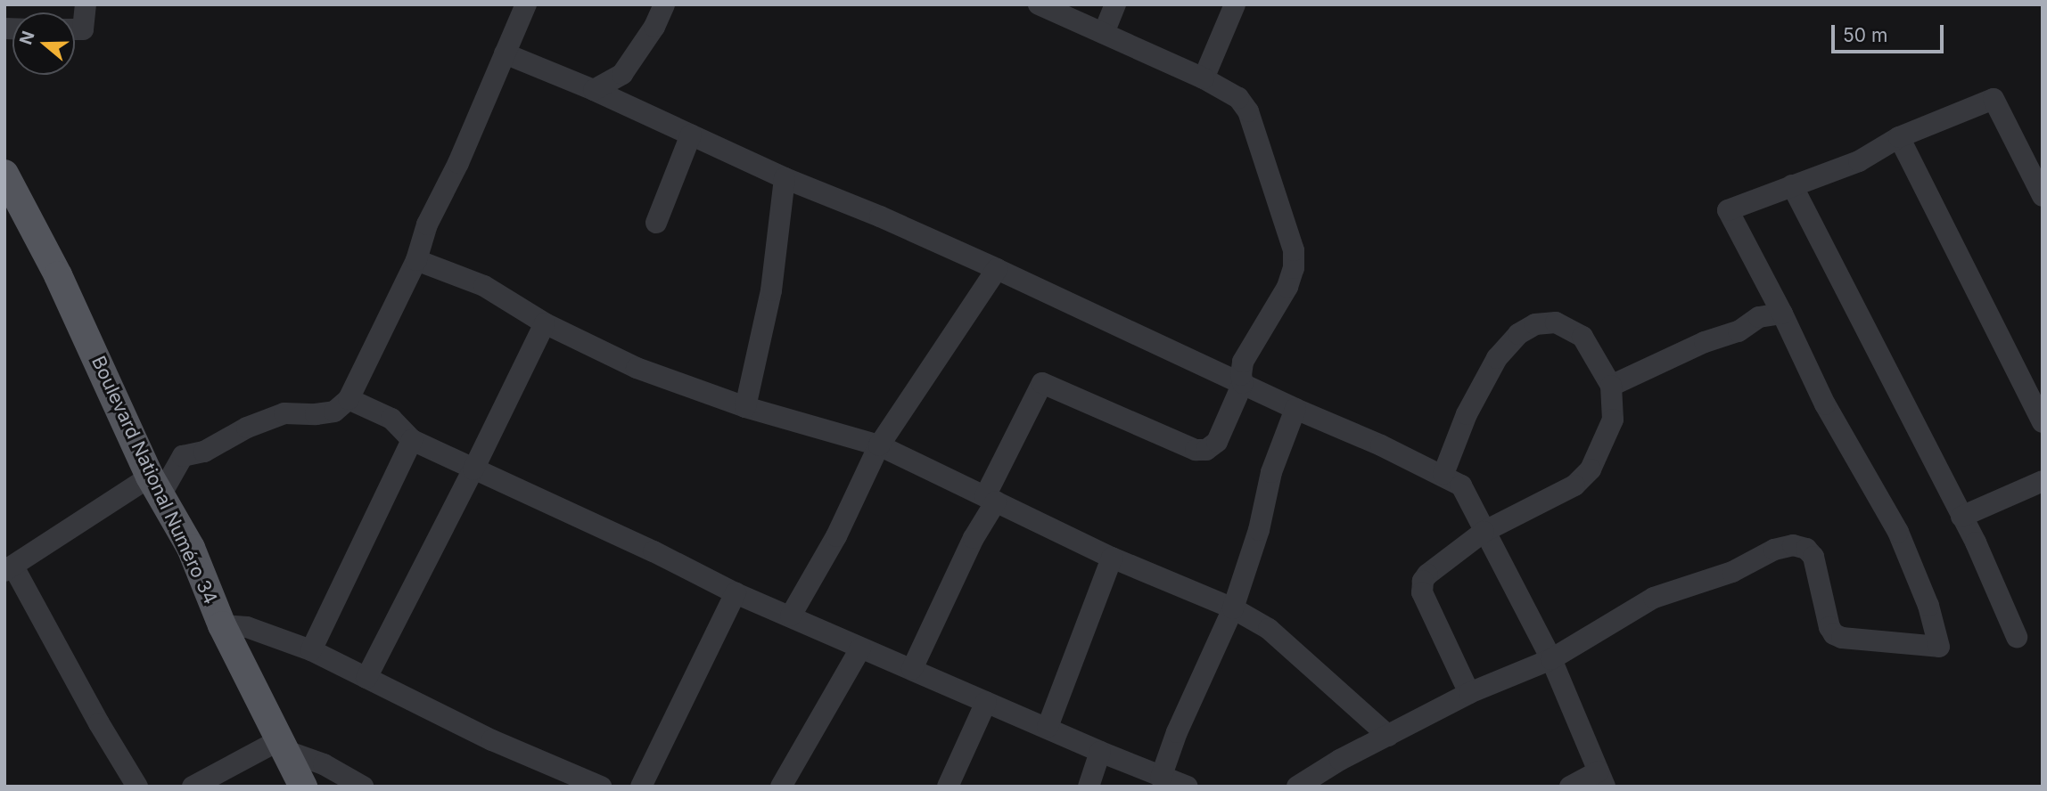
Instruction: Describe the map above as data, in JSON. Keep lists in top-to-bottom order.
{
  "streets": {
    "main road": ["Boulevard National Numéro 34"]
  },
  "scale_bar": "50 m",
  "north": "left"
}
